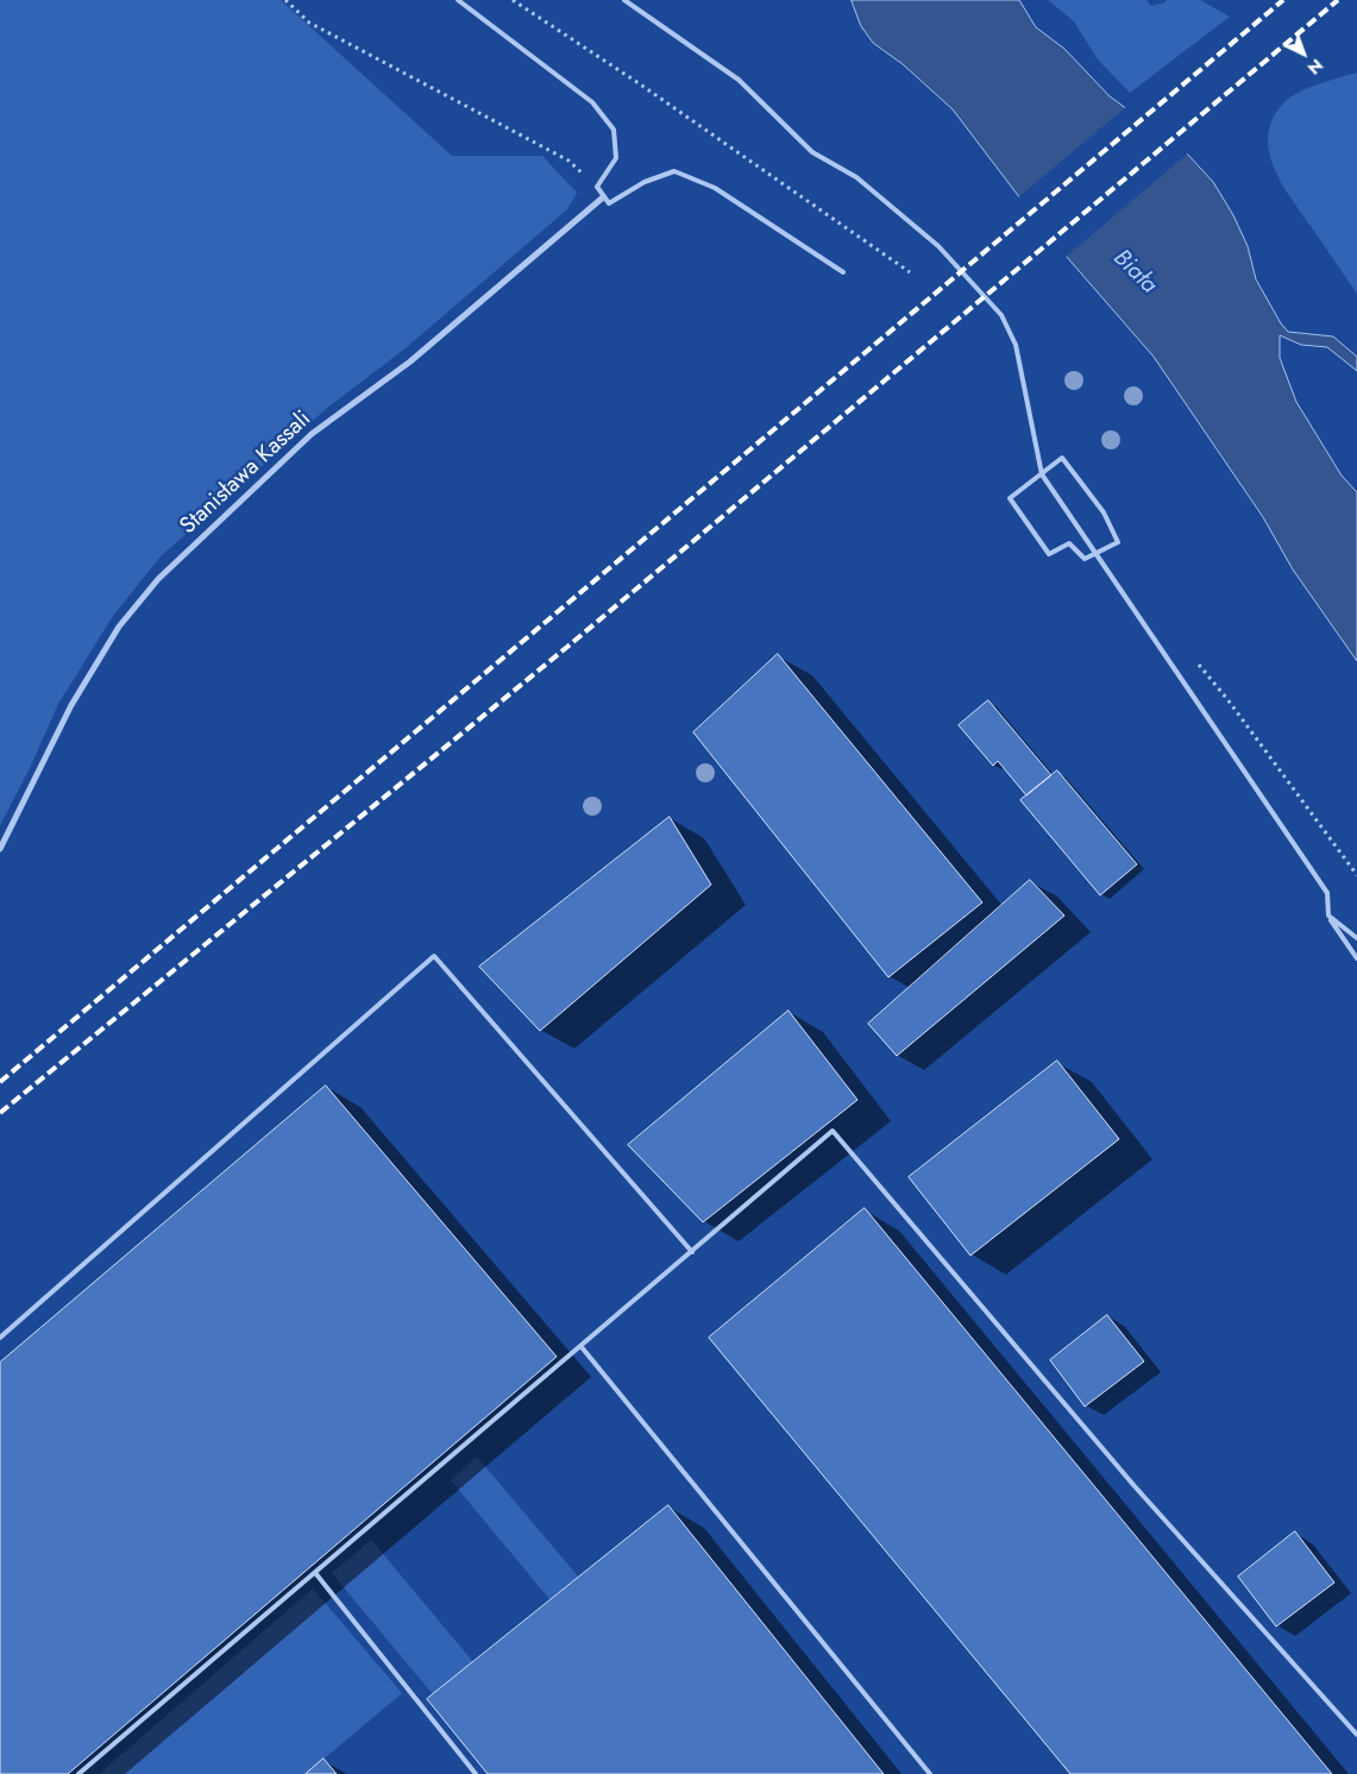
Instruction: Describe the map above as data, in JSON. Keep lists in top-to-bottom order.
{
  "streets": {
    "street": ["Stanisława Kassali"]
  },
  "water": ["Biała"],
  "north": "bottom right"
}
